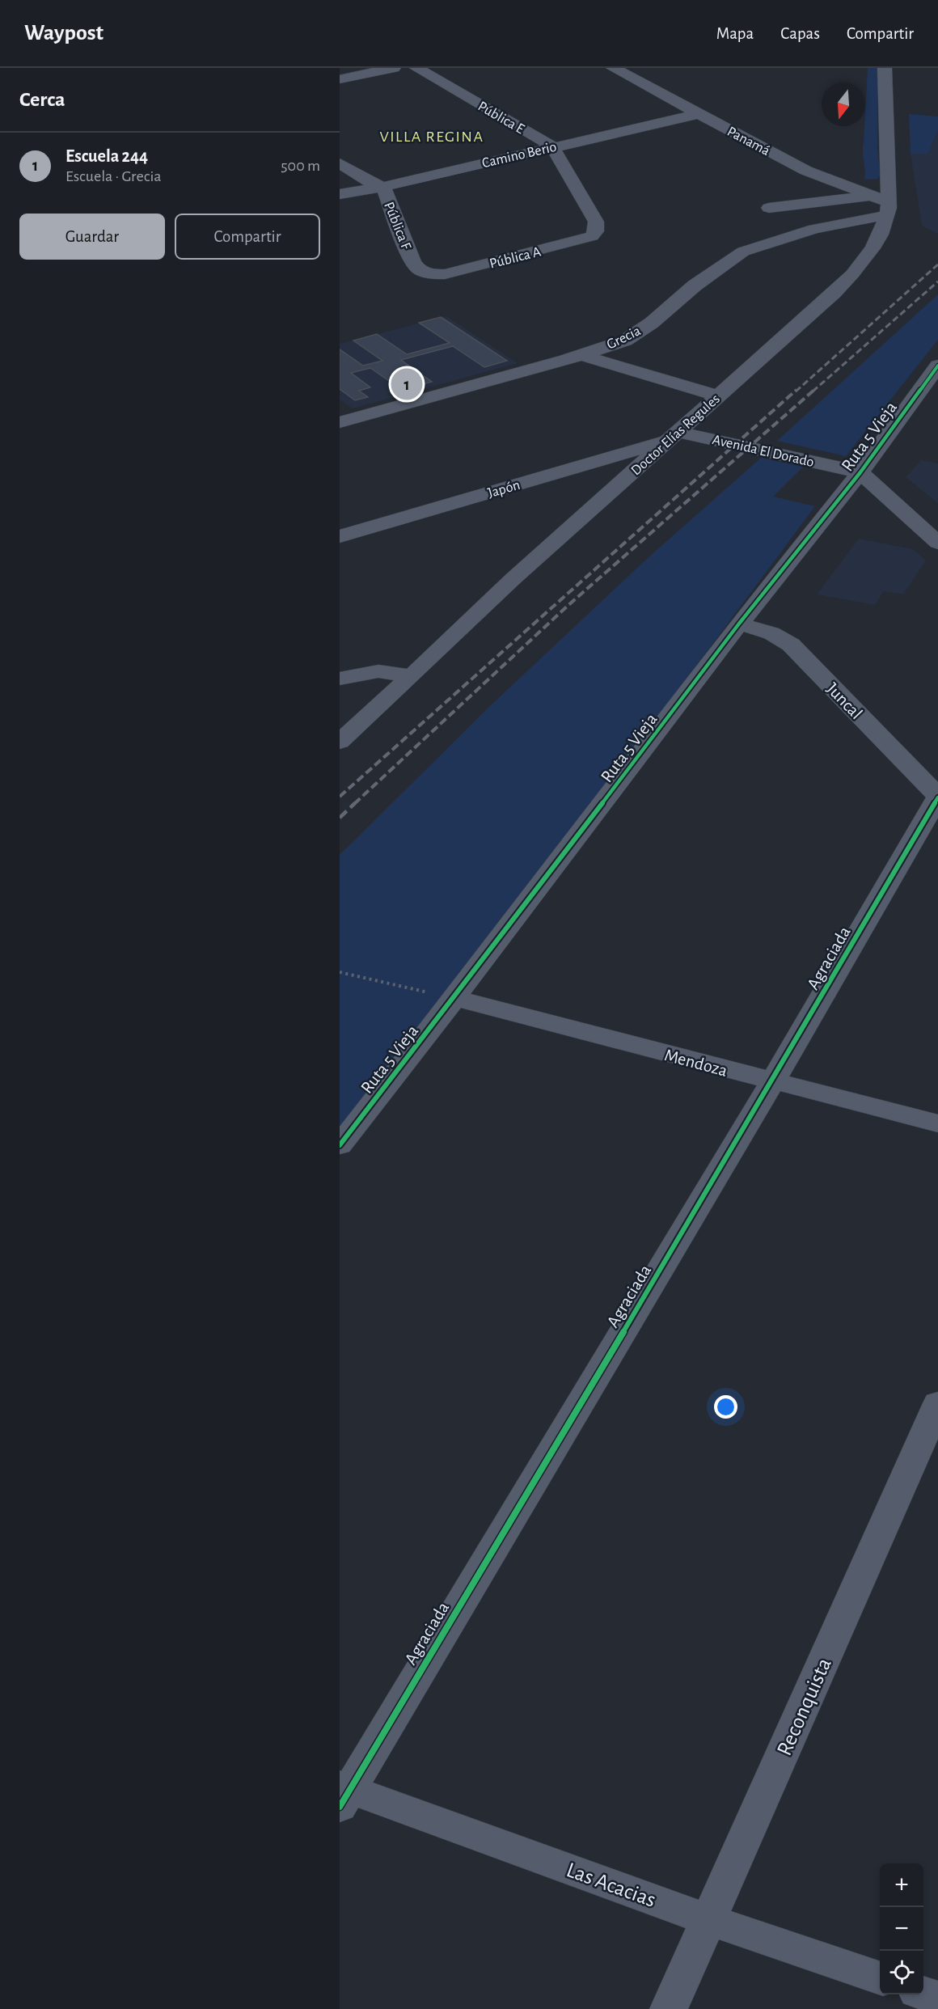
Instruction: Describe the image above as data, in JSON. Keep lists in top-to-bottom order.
{
  "streets": {
    "street": [
      "Pública E",
      "Panamá",
      "Camino Berio",
      "Pública F",
      "Pública A",
      "Grecia",
      "Doctor Elías Regules",
      "Ruta 5 Vieja",
      "Avenida El Dorado",
      "Japón",
      "Juncal",
      "Agraciada",
      "Mendoza",
      "Reconquista",
      "Las Acacias"
    ]
  },
  "crossings": [
    ["Pública E", "Camino Berio"],
    ["Pública E", "Pública A"],
    ["Panamá", "Camino Berio"],
    ["Panamá", "Grecia"],
    ["Panamá", "Doctor Elías Regules"],
    ["Camino Berio", "Pública F"],
    ["Pública F", "Pública A"],
    ["Grecia", "Doctor Elías Regules"],
    ["Doctor Elías Regules", "Avenida El Dorado"],
    ["Doctor Elías Regules", "Japón"],
    ["Ruta 5 Vieja", "Avenida El Dorado"],
    ["Ruta 5 Vieja", "Juncal"],
    ["Ruta 5 Vieja", "Mendoza"],
    ["Avenida El Dorado", "Japón"],
    ["Juncal", "Agraciada"],
    ["Agraciada", "Mendoza"],
    ["Agraciada", "Las Acacias"],
    ["Reconquista", "Las Acacias"]
  ],
  "districts": ["VILLA REGINA"],
  "north": "bottom",
  "page": {
    "header": "Waypost",
    "nav": ["Mapa", "Capas", "Compartir"],
    "heading": "Cerca",
    "list": [
      {
        "mark": "1",
        "name": "Escuela 244",
        "note": "Escuela · Grecia",
        "value": "500 m"
      }
    ],
    "buttons": ["Guardar", "Compartir"],
    "pins": "1",
    "map_buttons": ["+", "−"]
  }
}
